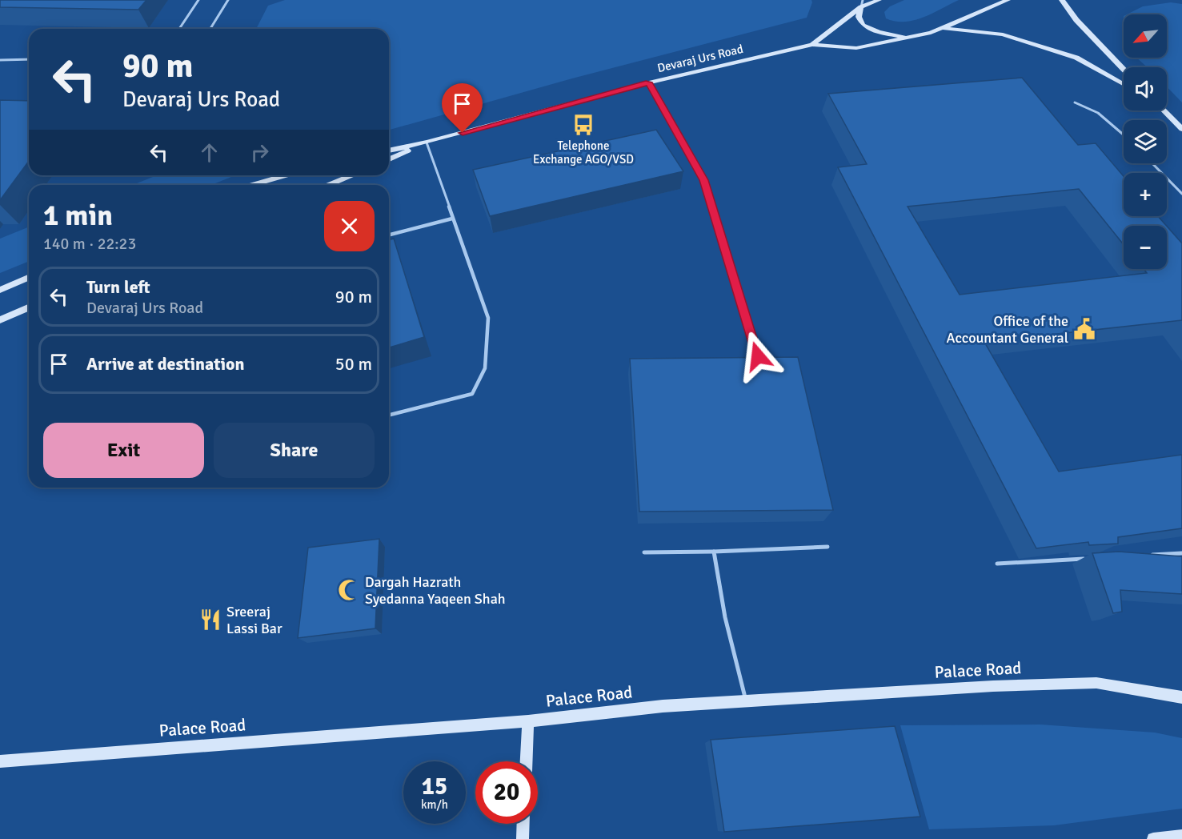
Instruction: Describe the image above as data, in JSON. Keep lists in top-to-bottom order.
{
  "streets": {
    "street": ["Devaraj Urs Road", "Palace Road"]
  },
  "places": {
    "bus stop": ["Telephone Exchange AGO/VSD"],
    "public building": ["Office of the Accountant General"],
    "mosque": ["Dargah Hazrath Syedanna Yaqeen Shah"],
    "restaurant": ["Sreeraj Lassi Bar"]
  },
  "north": "bottom left",
  "page": {
    "map_buttons": ["+", "−"],
    "turn": ["90 m", "Devaraj Urs Road"],
    "heading": ["1 min", "140 m · 22:23"],
    "list": [
      {
        "name": "Turn left",
        "note": "Devaraj Urs Road",
        "value": "90 m"
      },
      {
        "name": "Arrive at destination",
        "value": "50 m"
      }
    ],
    "buttons": ["Exit", "Share"],
    "speed": "15 km/h",
    "limit": "20"
  }
}
